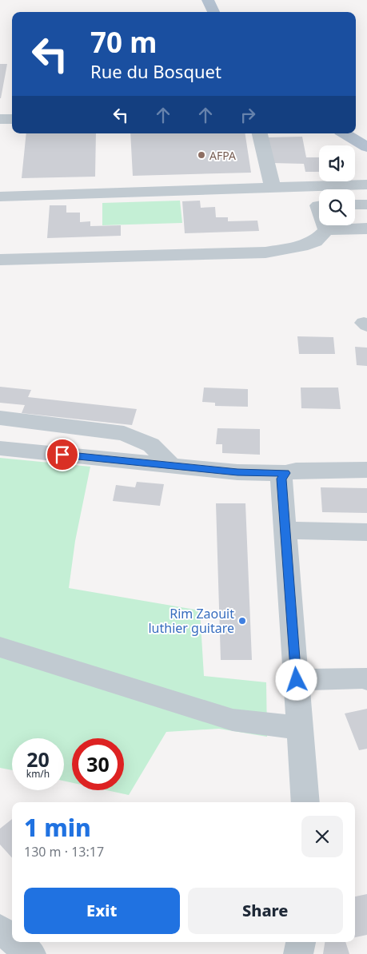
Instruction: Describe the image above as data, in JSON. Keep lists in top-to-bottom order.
{
  "places": ["AFPA", "Rim Zaouit luthier guitare"],
  "page": {
    "turn": ["70 m", "Rue du Bosquet"],
    "speed": "20 km/h",
    "limit": "30",
    "heading": ["1 min", "130 m · 13:17"],
    "buttons": ["Exit", "Share"]
  }
}
